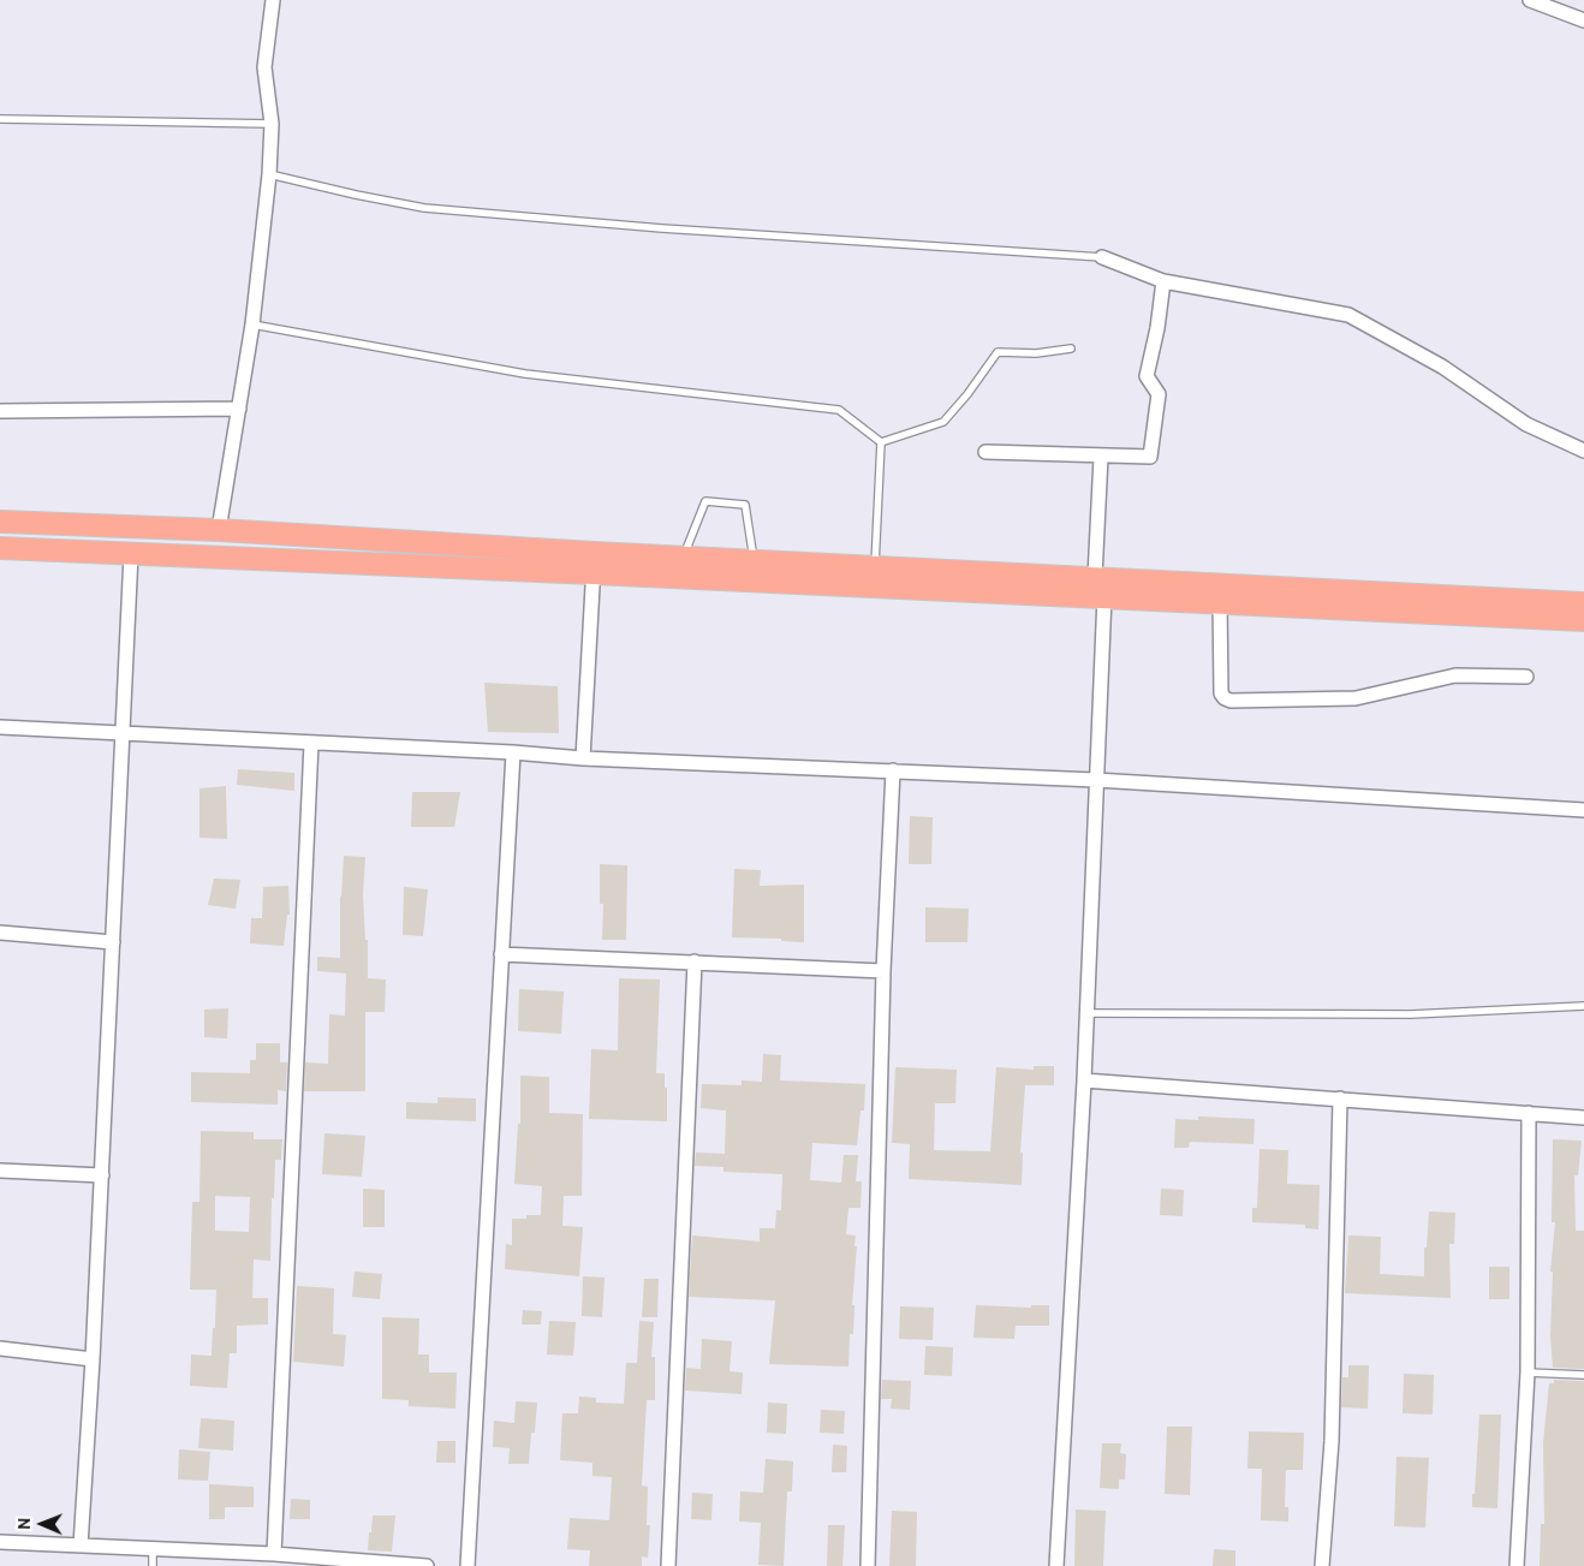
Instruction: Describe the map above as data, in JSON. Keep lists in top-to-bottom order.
{
  "north": "left"
}
